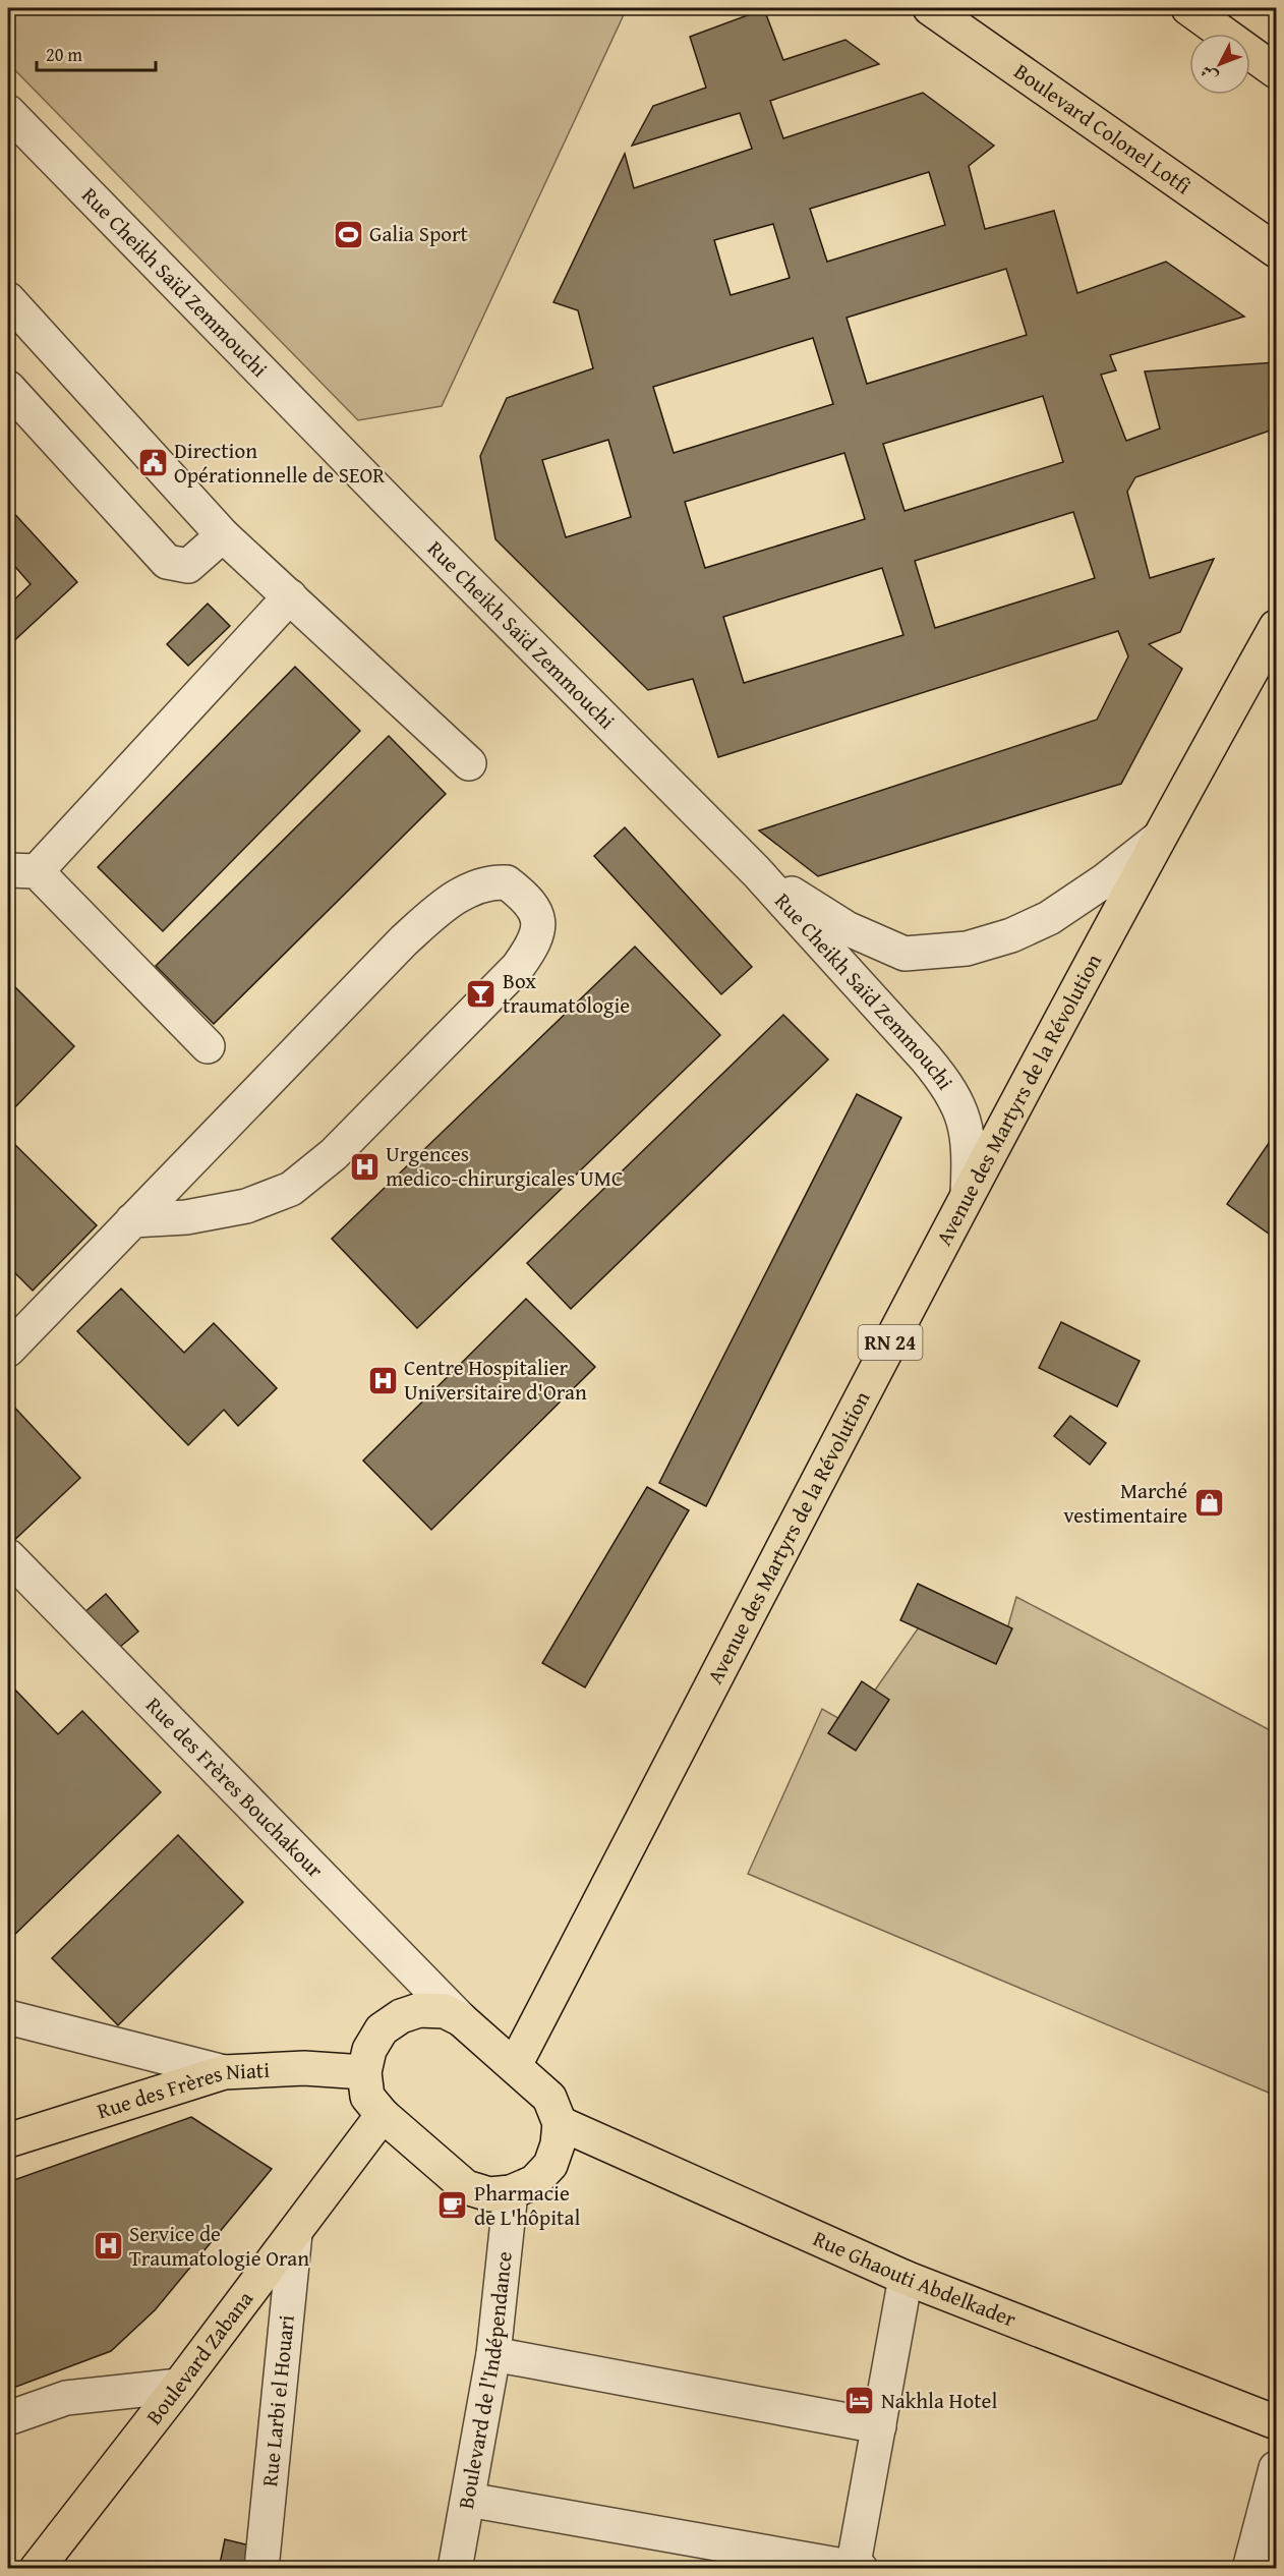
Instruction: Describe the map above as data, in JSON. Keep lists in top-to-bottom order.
{
  "streets": {
    "main road": [
      "Boulevard Colonel Lotfi",
      "Avenue des Martyrs de la Révolution",
      "RN 24",
      "Rue des Frères Niati",
      "Rue Ghaouti Abdelkader",
      "Boulevard Zabana"
    ],
    "street": [
      "Rue Cheikh Saïd Zemmouchi",
      "Rue des Frères Bouchakour",
      "Boulevard de l'Indépendance",
      "Rue Larbi el Houari"
    ]
  },
  "crossings": [
    ["Rue Cheikh Saïd Zemmouchi", "Avenue des Martyrs de la Révolution"],
    ["Avenue des Martyrs de la Révolution", "Rue des Frères Bouchakour"],
    ["Avenue des Martyrs de la Révolution", "Rue des Frères Niati"],
    ["Avenue des Martyrs de la Révolution", "Rue Ghaouti Abdelkader"],
    ["Avenue des Martyrs de la Révolution", "Boulevard Zabana"],
    ["Avenue des Martyrs de la Révolution", "Boulevard de l'Indépendance"],
    ["Rue des Frères Bouchakour", "Rue des Frères Niati"],
    ["Rue des Frères Bouchakour", "Rue Ghaouti Abdelkader"],
    ["Rue des Frères Bouchakour", "Boulevard Zabana"],
    ["Rue des Frères Bouchakour", "Boulevard de l'Indépendance"],
    ["Rue des Frères Niati", "Rue Ghaouti Abdelkader"],
    ["Rue des Frères Niati", "Boulevard Zabana"],
    ["Rue des Frères Niati", "Boulevard de l'Indépendance"],
    ["Rue Ghaouti Abdelkader", "Boulevard Zabana"],
    ["Rue Ghaouti Abdelkader", "Boulevard de l'Indépendance"],
    ["Boulevard Zabana", "Boulevard de l'Indépendance"],
    ["Boulevard Zabana", "Rue Larbi el Houari"]
  ],
  "places": {
    "sports": ["Galia Sport"],
    "public building": ["Direction Opérationnelle de SEOR"],
    "bar": ["Box traumatologie"],
    "hospital": ["Urgences medico-chirurgicales UMC", "Centre Hospitalier Universitaire d'Oran", "Service de Traumatologie Oran"],
    "shop": ["Marché vestimentaire"],
    "cafe": ["Pharmacie de L'hôpital"],
    "hotel": ["Nakhla Hotel"]
  },
  "scale_bar": "20 m",
  "north": "bottom left"
}
